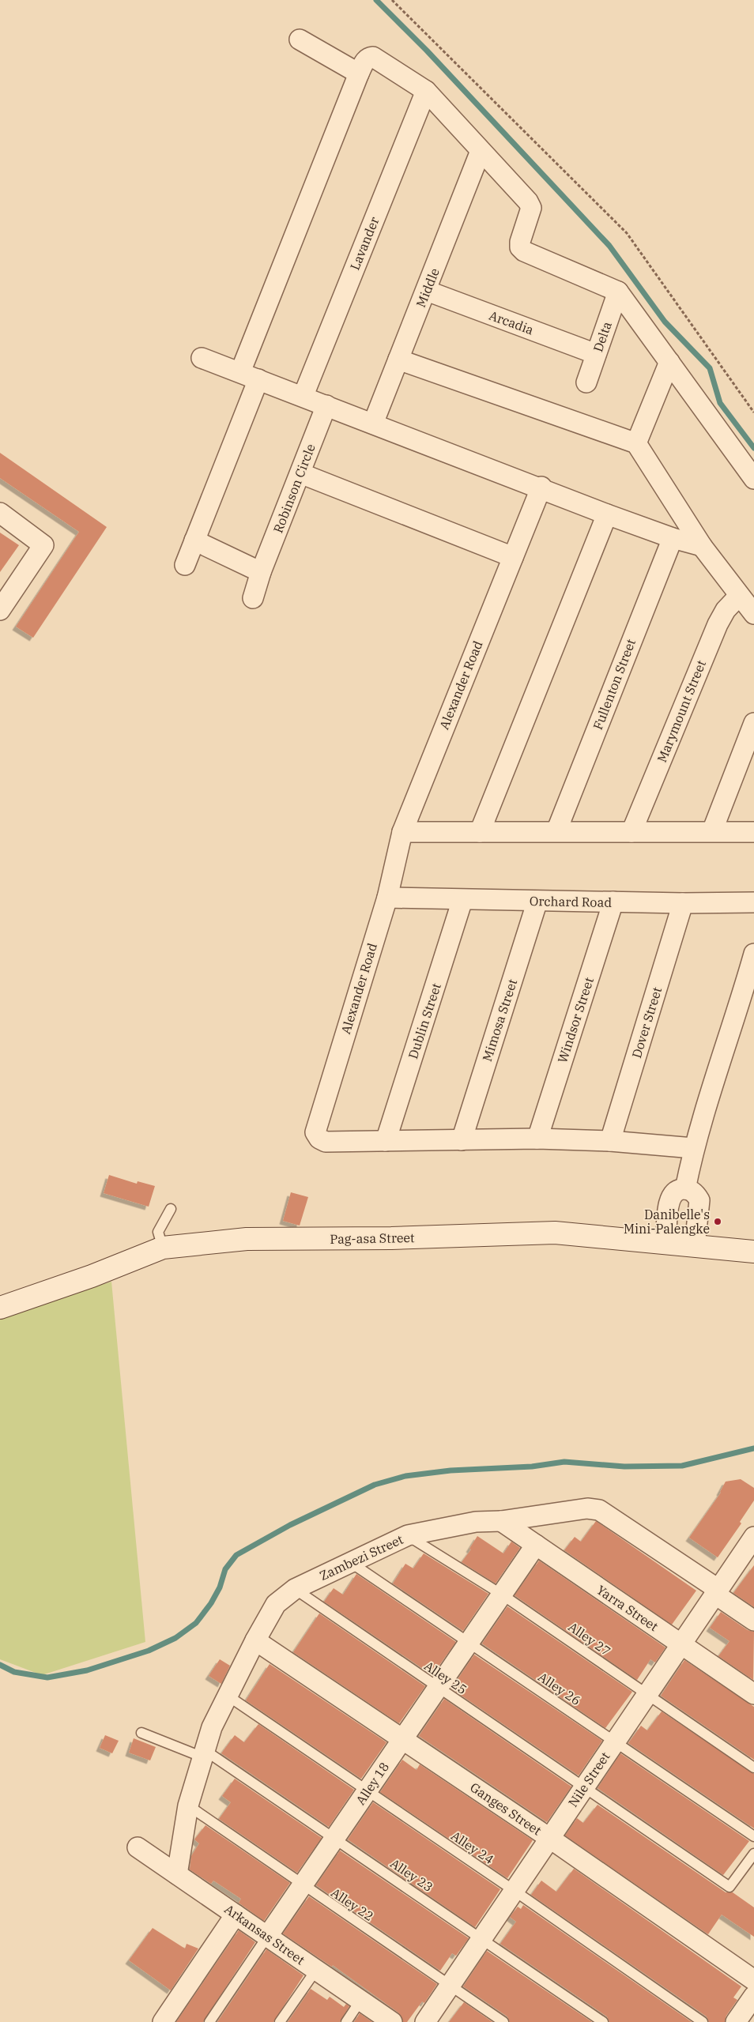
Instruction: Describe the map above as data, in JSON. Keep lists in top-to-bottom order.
{
  "streets": {
    "street": [
      "Lavander",
      "Middle",
      "Arcadia",
      "Delta",
      "Robinson Circle",
      "Fullenton Street",
      "Alexander Road",
      "Marymount Street",
      "Orchard Road",
      "Mimosa Street",
      "Windsor Street",
      "Dublin Street",
      "Dover Street",
      "Pag-asa Street",
      "Zambezi Street",
      "Yarra Street",
      "Nile Street",
      "Alley 18",
      "Ganges Street",
      "Arkansas Street"
    ],
    "lane": [
      "Alley 27",
      "Alley 25",
      "Alley 26",
      "Alley 24",
      "Alley 23",
      "Alley 22"
    ]
  },
  "crossings": [
    ["Middle", "Arcadia"],
    ["Arcadia", "Delta"],
    ["Alexander Road", "Orchard Road"],
    ["Alexander Road", "Mimosa Street"],
    ["Alexander Road", "Windsor Street"],
    ["Alexander Road", "Dublin Street"],
    ["Alexander Road", "Dover Street"],
    ["Orchard Road", "Mimosa Street"],
    ["Orchard Road", "Windsor Street"],
    ["Orchard Road", "Dublin Street"],
    ["Orchard Road", "Dover Street"],
    ["Zambezi Street", "Yarra Street"],
    ["Zambezi Street", "Alley 27"],
    ["Zambezi Street", "Alley 25"],
    ["Zambezi Street", "Alley 26"],
    ["Zambezi Street", "Nile Street"],
    ["Zambezi Street", "Ganges Street"],
    ["Zambezi Street", "Alley 24"],
    ["Zambezi Street", "Alley 23"],
    ["Zambezi Street", "Alley 22"],
    ["Zambezi Street", "Arkansas Street"],
    ["Yarra Street", "Nile Street"],
    ["Yarra Street", "Alley 18"],
    ["Alley 27", "Nile Street"],
    ["Alley 27", "Alley 18"],
    ["Alley 25", "Nile Street"],
    ["Alley 25", "Alley 18"],
    ["Alley 26", "Nile Street"],
    ["Alley 26", "Alley 18"],
    ["Nile Street", "Ganges Street"],
    ["Nile Street", "Alley 24"],
    ["Nile Street", "Alley 23"],
    ["Nile Street", "Alley 22"],
    ["Alley 18", "Ganges Street"],
    ["Alley 18", "Alley 24"],
    ["Alley 18", "Alley 23"],
    ["Alley 18", "Alley 22"],
    ["Alley 18", "Arkansas Street"]
  ],
  "places": ["Danibelle's Mini-Palengke"]
}
